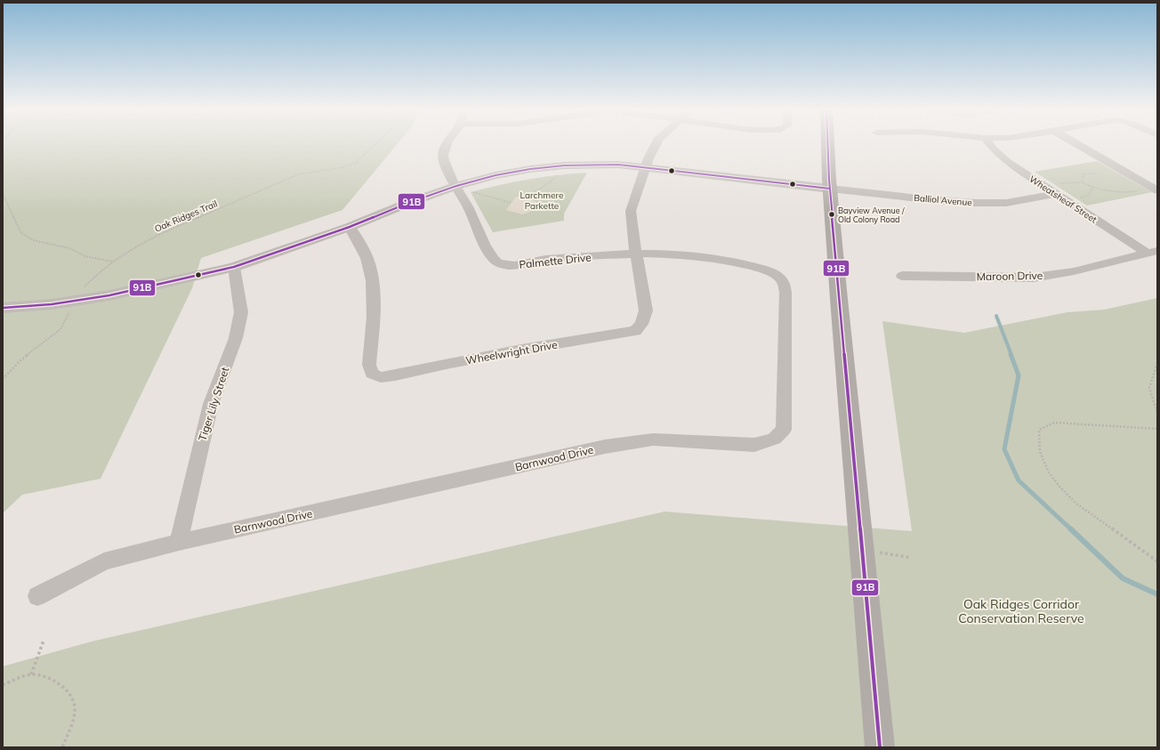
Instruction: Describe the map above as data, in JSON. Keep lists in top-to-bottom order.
{
  "streets": {
    "street": [
      "Wheatsheaf Street",
      "Balliol Avenue",
      "Palmette Drive",
      "Maroon Drive",
      "Wheelwright Drive",
      "Tiger Lily Street",
      "Barnwood Drive"
    ],
    "path": ["Oak Ridges Trail"]
  },
  "crossings": [
    ["Wheatsheaf Street", "Balliol Avenue"],
    ["Wheatsheaf Street", "Maroon Drive"],
    ["Palmette Drive", "Wheelwright Drive"],
    ["Palmette Drive", "Barnwood Drive"],
    ["Wheelwright Drive", "Barnwood Drive"],
    ["Tiger Lily Street", "Barnwood Drive"]
  ],
  "parks": ["Larchmere Parkette", "Oak Ridges Corridor Conservation Reserve"],
  "places": ["Bayview Avenue / Old Colony Road"],
  "lines": ["transit line 91B"]
}
